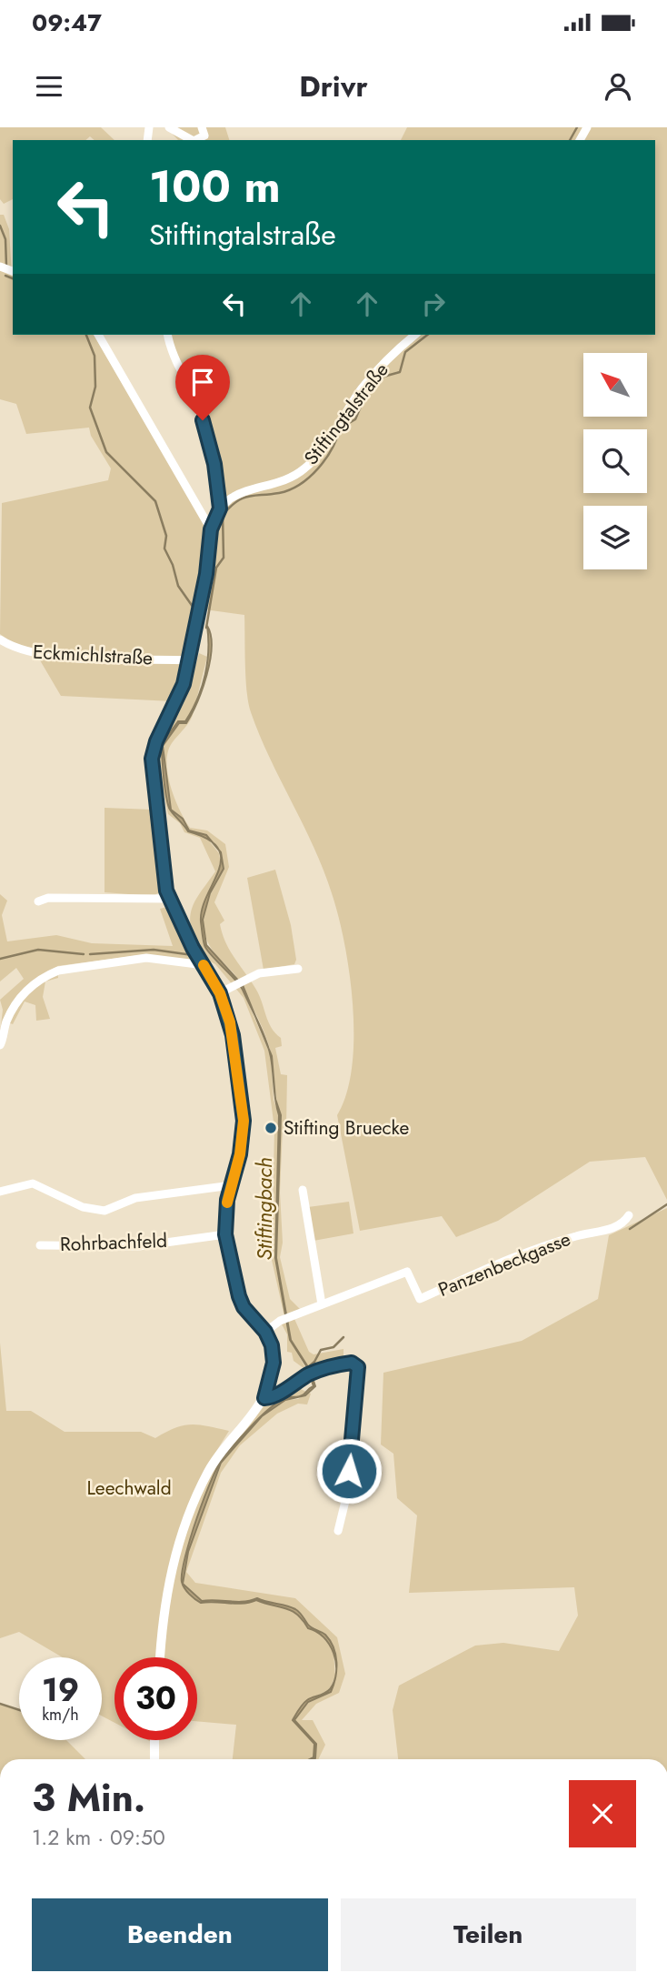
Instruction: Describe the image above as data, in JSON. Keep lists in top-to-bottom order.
{
  "streets": {
    "street": [
      "Stiftingtalstraße",
      "Eckmichlstraße",
      "Rohrbachfeld",
      "Panzenbeckgasse"
    ]
  },
  "water": ["Stiftingbach"],
  "parks": ["Leechwald"],
  "places": ["Stifting Bruecke"],
  "north": "top left",
  "page": {
    "status": "09:47",
    "header": "Drivr",
    "turn": ["100 m", "Stiftingtalstraße"],
    "speed": "19 km/h",
    "limit": "30",
    "heading": ["3 Min.", "1.2 km · 09:50"],
    "buttons": ["Beenden", "Teilen"]
  }
}
